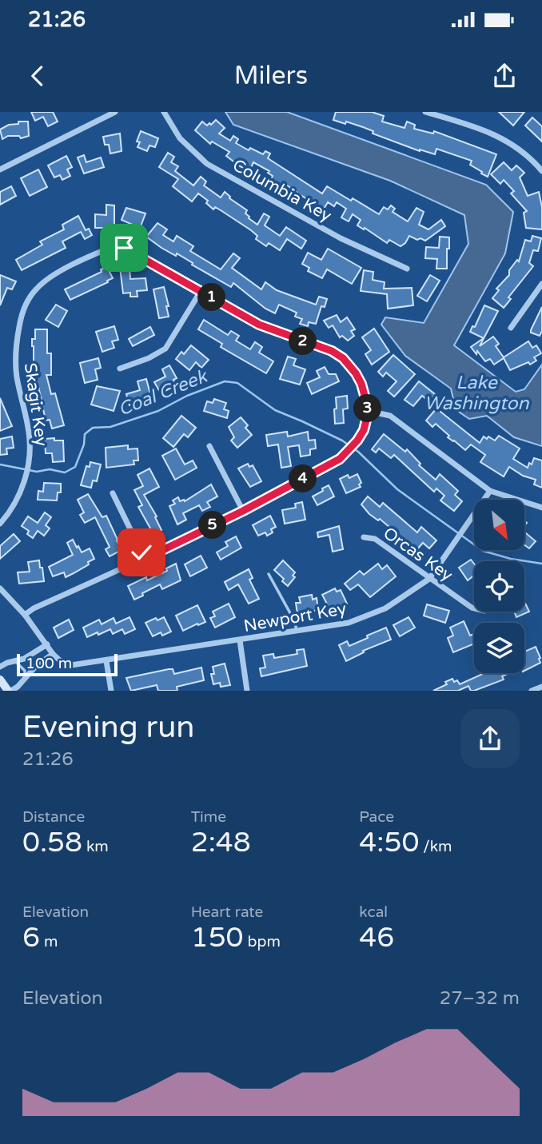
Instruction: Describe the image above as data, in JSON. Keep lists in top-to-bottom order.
{
  "streets": {
    "street": [
      "Columbia Key",
      "Skagit Key",
      "Orcas Key",
      "Newport Key"
    ]
  },
  "crossings": [
    ["Orcas Key", "Newport Key"]
  ],
  "water": ["Lake Washington", "Coal Creek"],
  "scale_bar": "100 m",
  "north": "bottom right",
  "page": {
    "status": "21:26",
    "header": "Milers",
    "pins": [
      "1",
      "2",
      "3",
      "4",
      "5"
    ],
    "scale": "100 m",
    "heading": ["Evening run", "21:26"],
    "stats": [
      ["Distance", "0.58 km"],
      ["Time", "2:48"],
      ["Pace", "4:50 /km"],
      ["Elevation", "6 m"],
      ["Heart rate", "150 bpm"],
      ["kcal", "46"]
    ],
    "chart": ["Elevation", "27–32 m"]
  }
}
